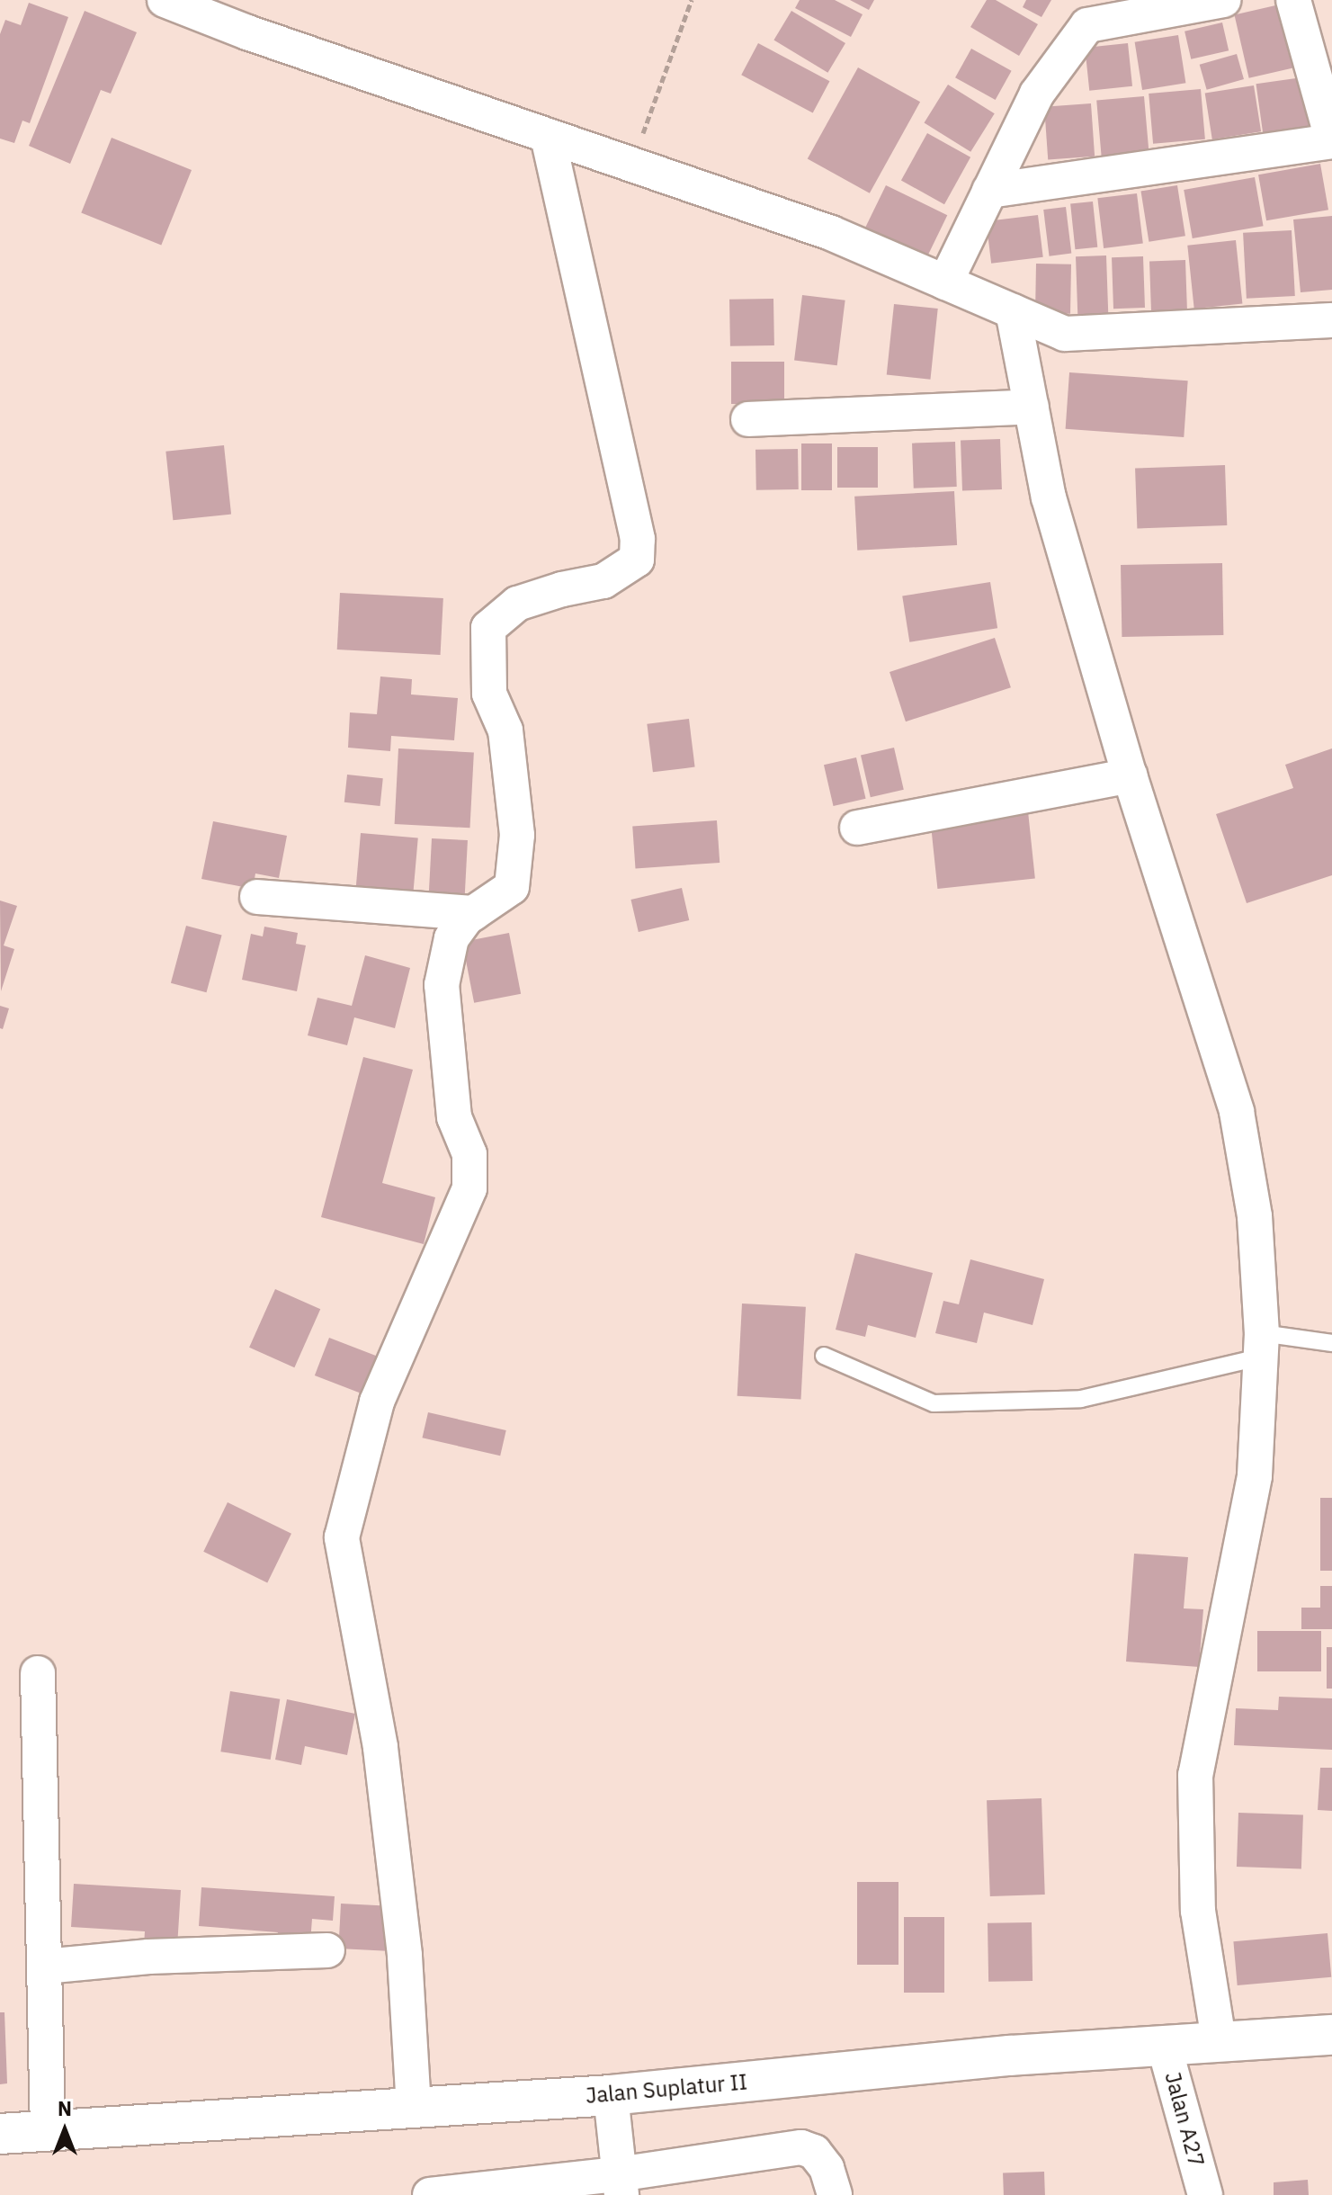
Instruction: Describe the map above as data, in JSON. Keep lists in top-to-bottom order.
{
  "streets": {
    "street": ["Jalan Suplatur II", "Jalan A27"]
  },
  "crossings": [
    ["Jalan Suplatur II", "Jalan A27"]
  ],
  "north": "top"
}
